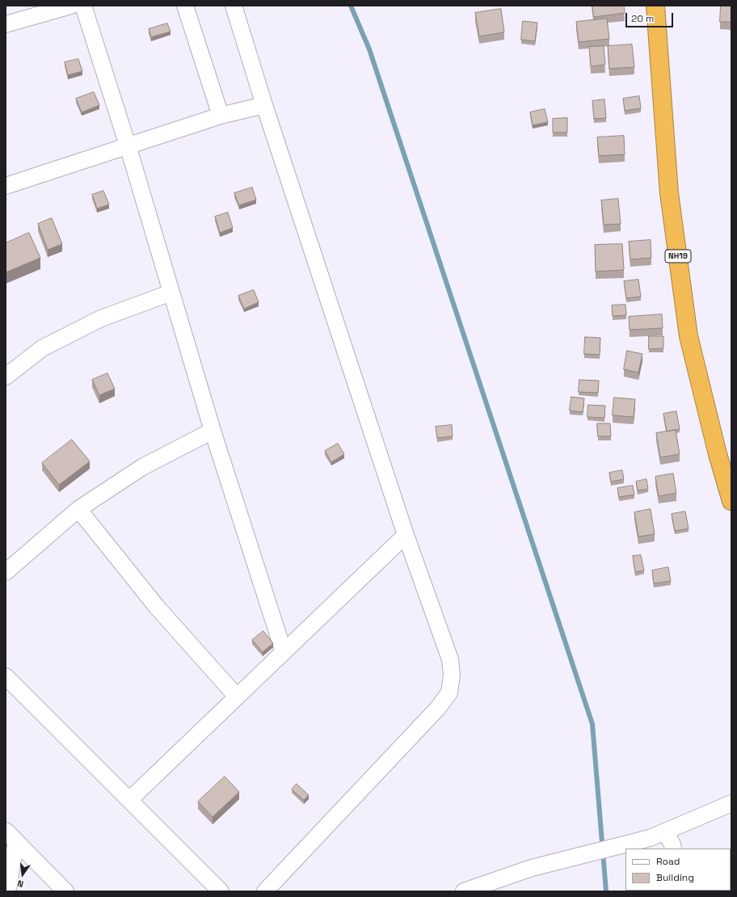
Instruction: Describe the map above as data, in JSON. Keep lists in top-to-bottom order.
{
  "streets": {
    "highway": ["NH19"]
  },
  "legend": ["Road", "Building"],
  "scale_bar": "20 m",
  "north": "bottom"
}
